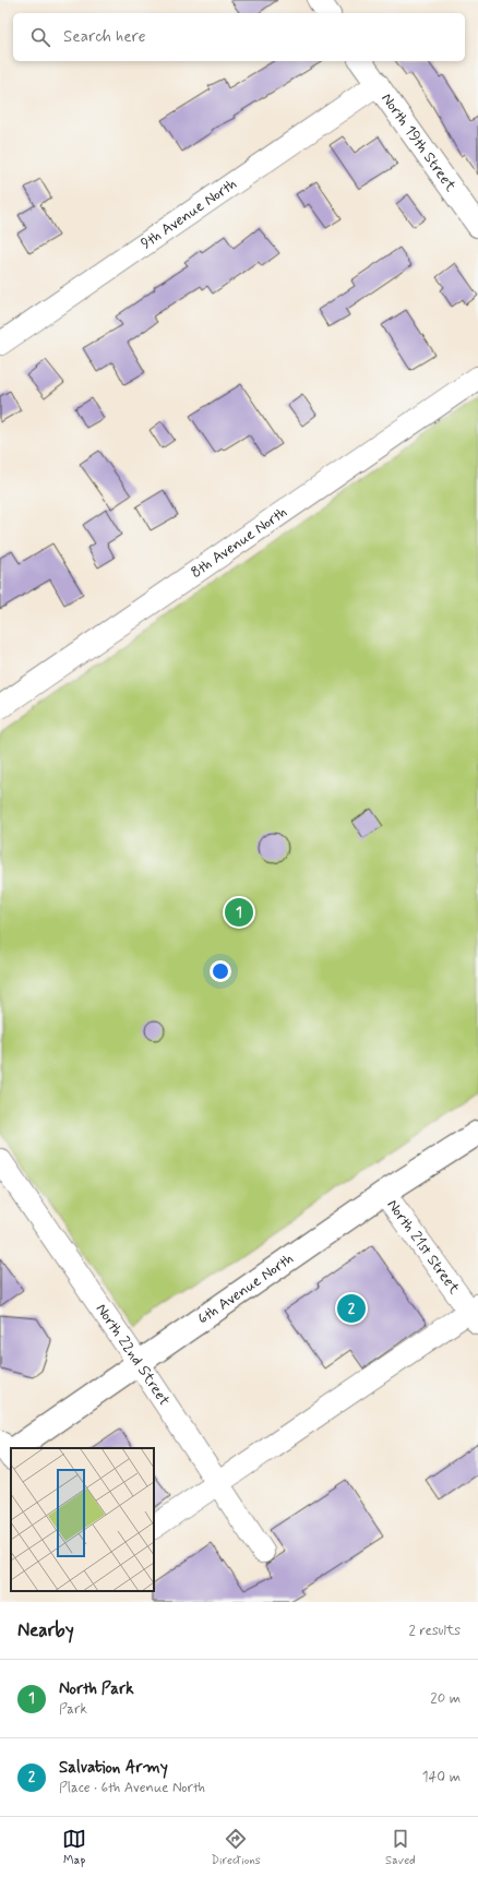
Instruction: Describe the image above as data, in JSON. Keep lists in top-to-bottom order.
{
  "streets": {
    "main road": ["6th Avenue North"],
    "street": [
      "North 19th Street",
      "9th Avenue North",
      "8th Avenue North",
      "North 21st Street",
      "North 22nd Street"
    ]
  },
  "crossings": [
    ["North 19th Street", "9th Avenue North"],
    ["North 21st Street", "6th Avenue North"],
    ["6th Avenue North", "North 22nd Street"]
  ],
  "page": {
    "search": "Search here",
    "pins": ["1", "2"],
    "heading": ["Nearby", "2 results"],
    "list": [
      {
        "mark": "1",
        "name": "North Park",
        "note": "Park",
        "value": "20 m"
      },
      {
        "mark": "2",
        "name": "Salvation Army",
        "note": "Place · 6th Avenue North",
        "value": "140 m"
      }
    ],
    "nav": ["Map", "Directions", "Saved"]
  }
}
